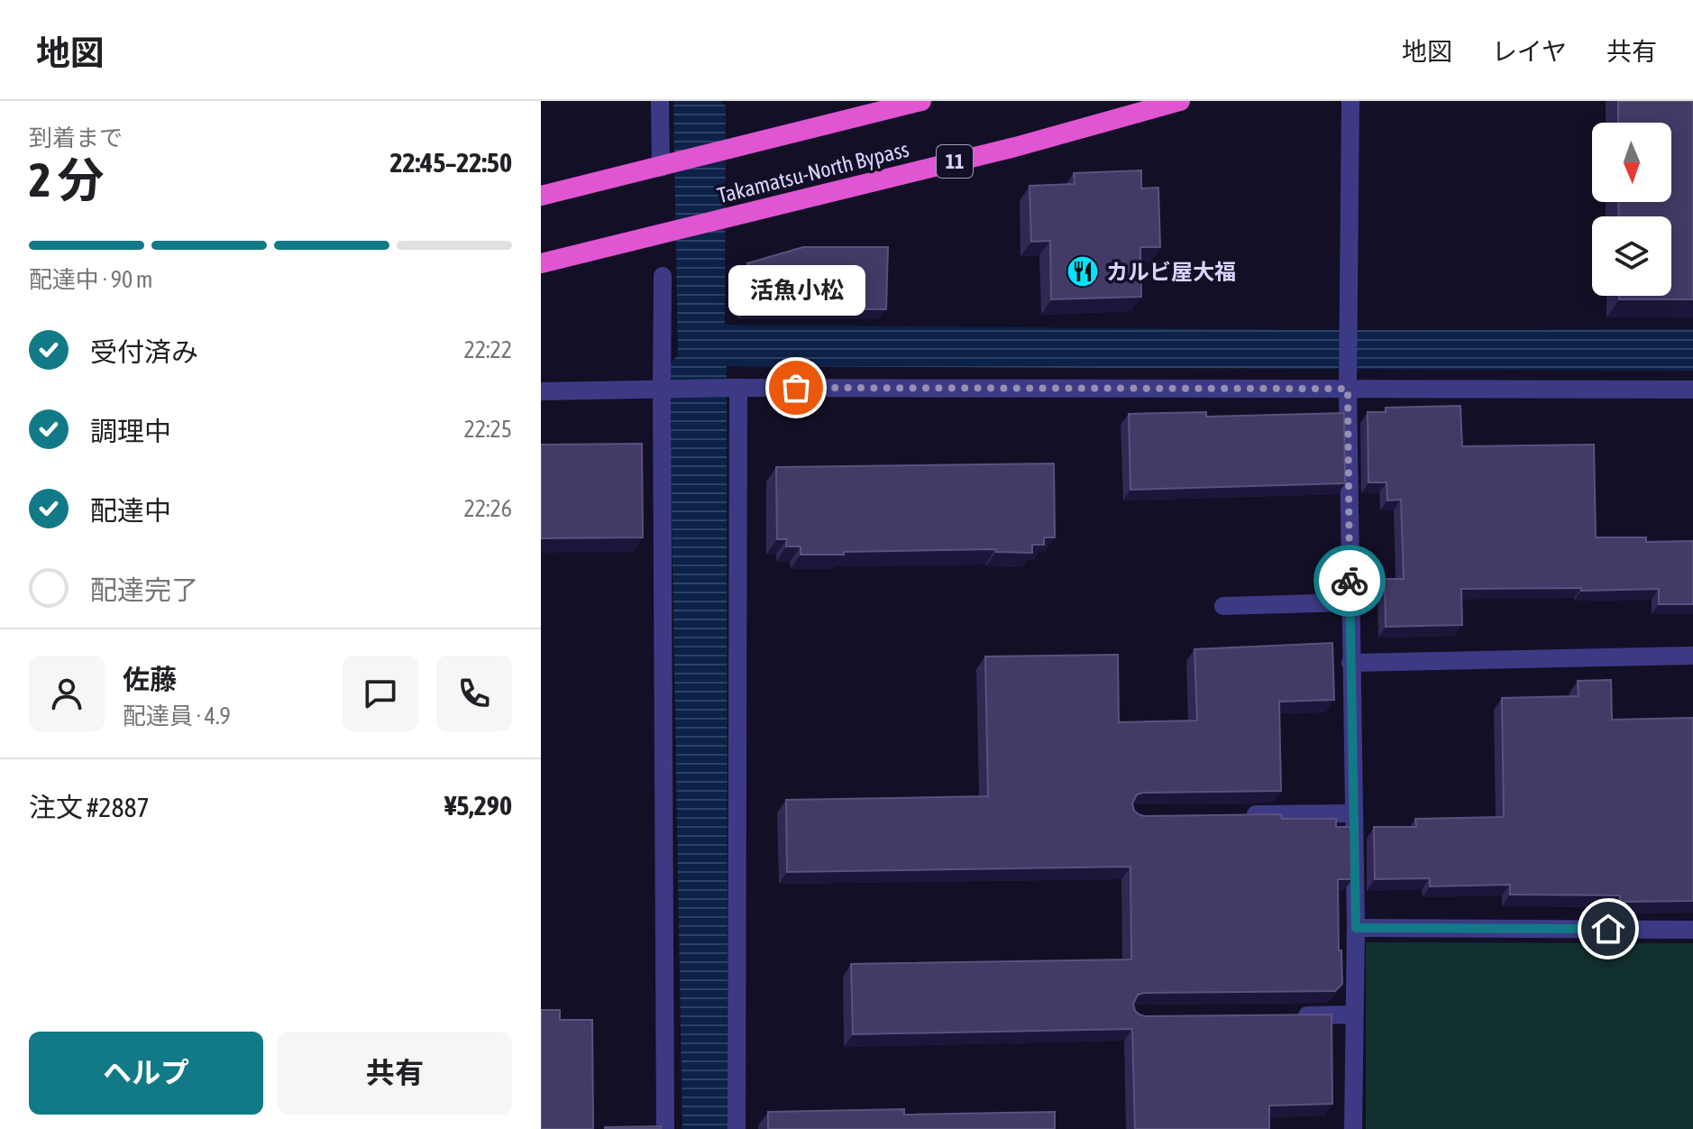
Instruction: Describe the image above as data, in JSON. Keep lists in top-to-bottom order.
{
  "streets": {
    "highway": ["11", "Takamatsu-North Bypass"]
  },
  "places": {
    "restaurant": ["カルビ屋大福"],
    "other": ["活魚小松"]
  },
  "north": "bottom",
  "page": {
    "header": "地図",
    "nav": ["地図", "レイヤ", "共有"],
    "heading": ["2 分", "到着まで", "22:45–22:50"],
    "panel": [
      "佐藤",
      "配達員 · 4.9",
      "注文 #2887",
      "¥5,290"
    ],
    "bar": "配達中 · 90 m",
    "bubble": "活魚小松",
    "list": [
      ["受付済み", "22:22"],
      ["調理中", "22:25"],
      ["配達中", "22:26"],
      "配達完了"
    ],
    "buttons": ["ヘルプ", "共有"]
  }
}
